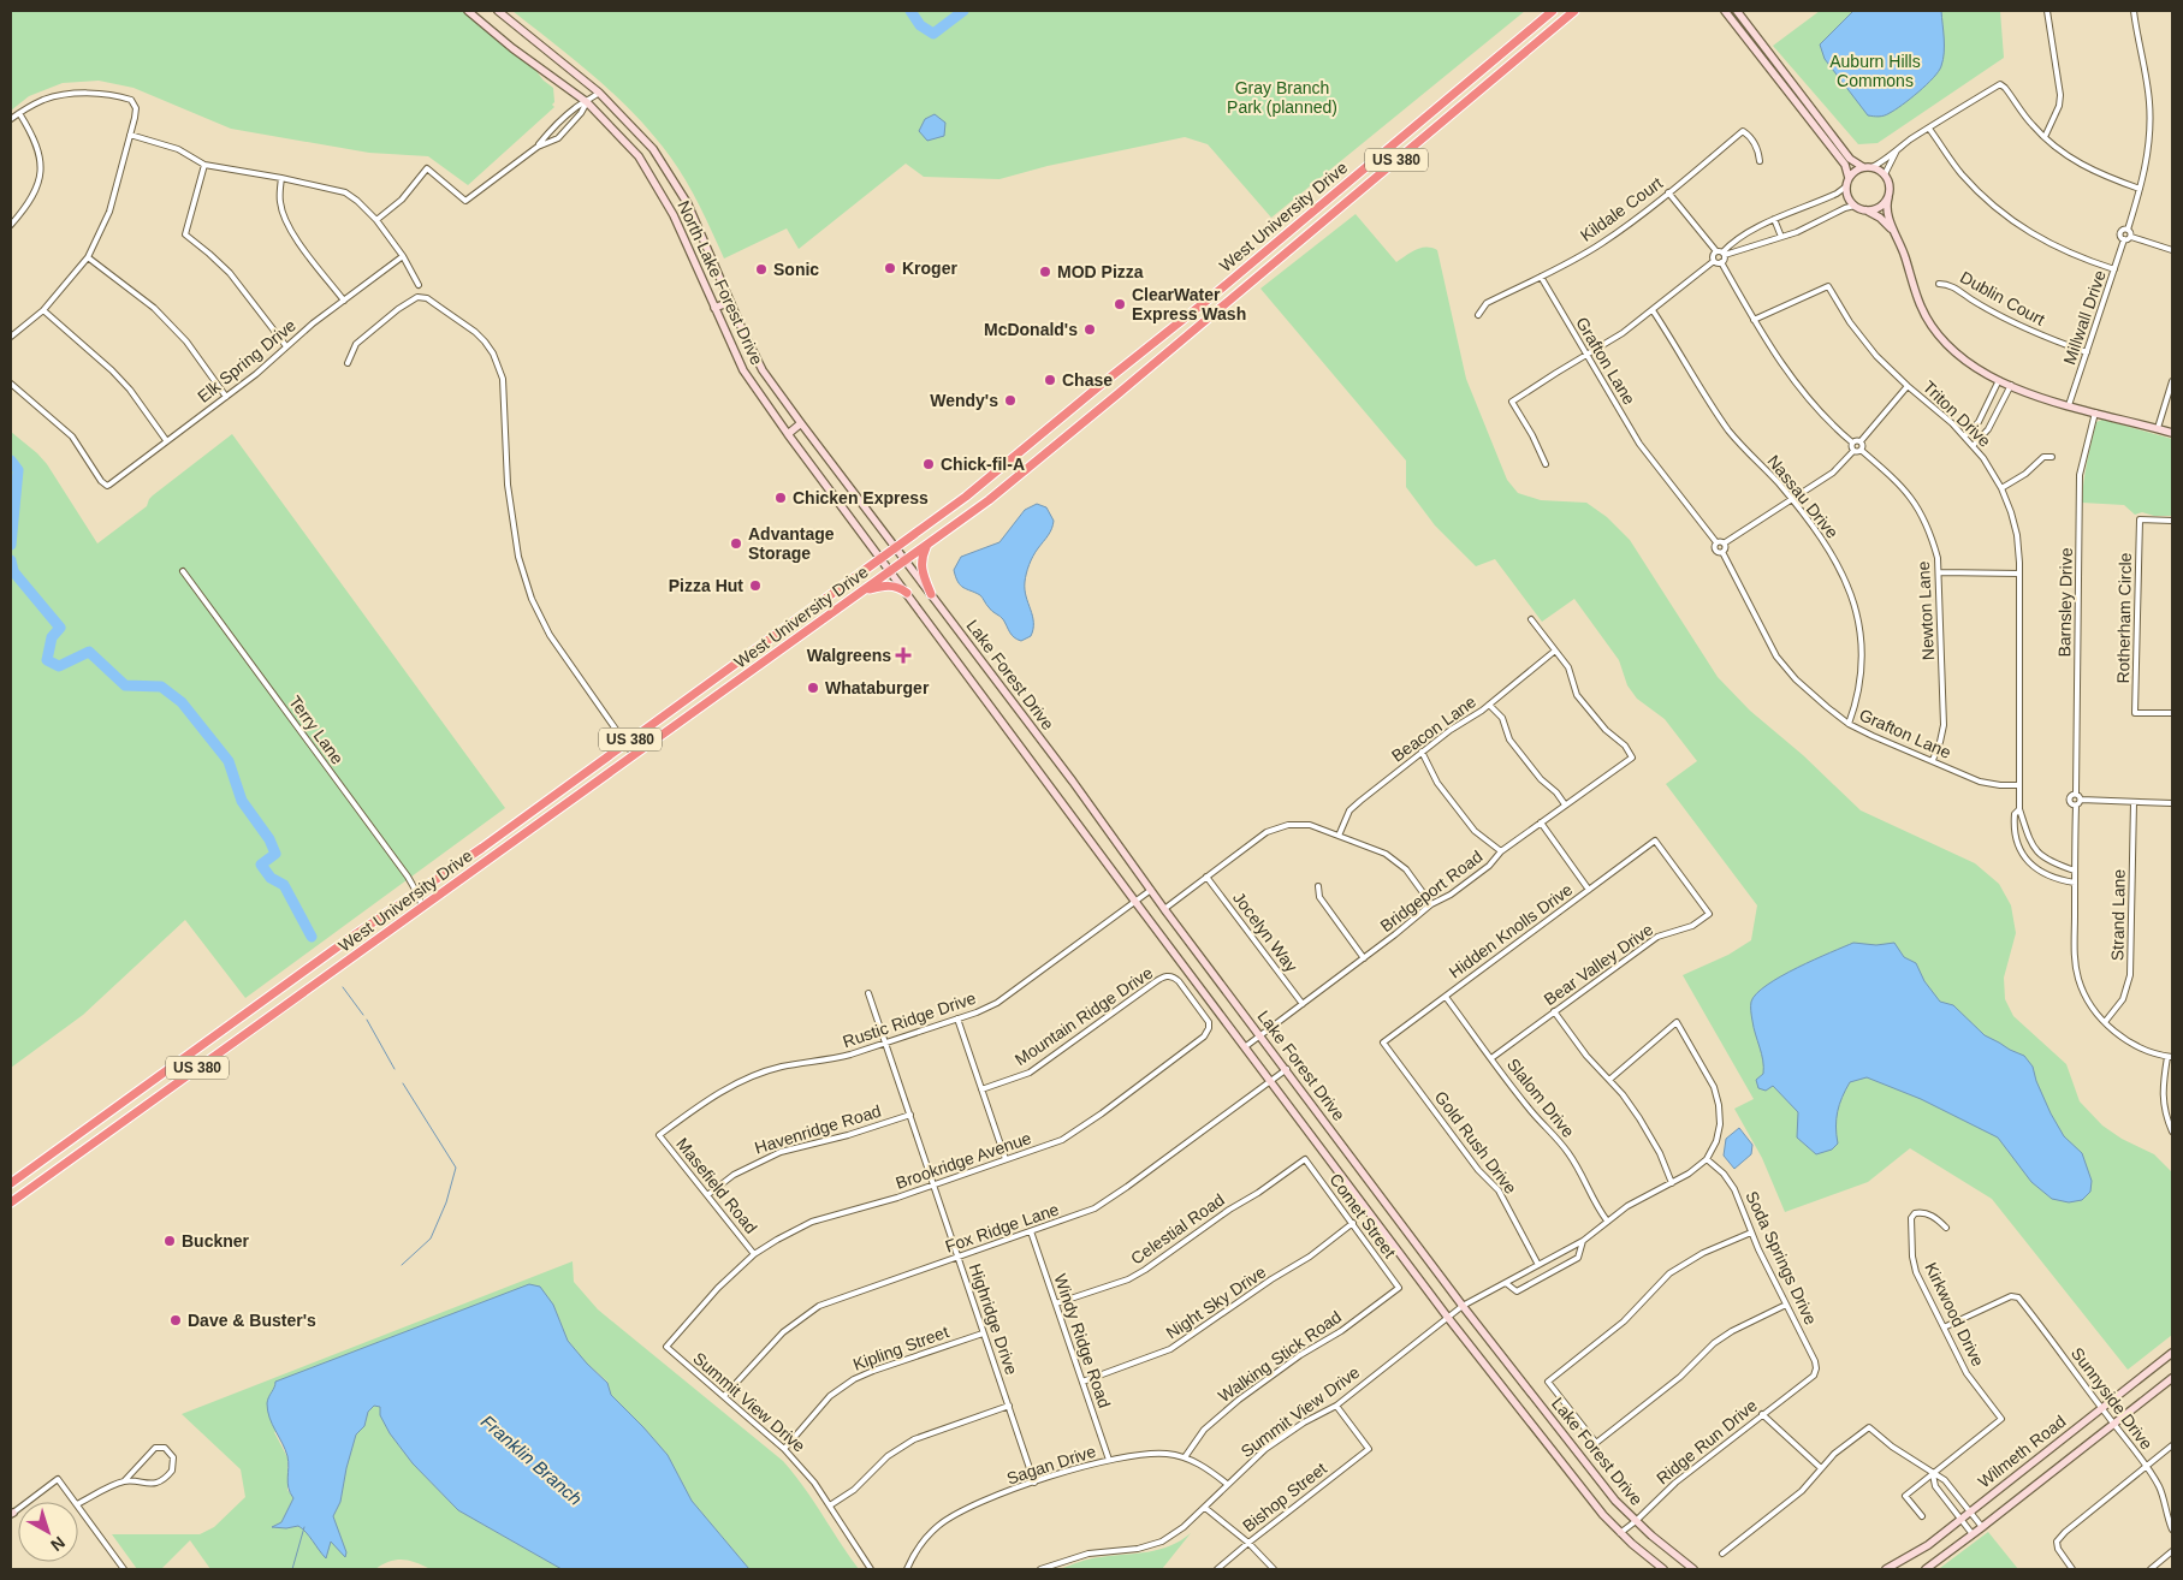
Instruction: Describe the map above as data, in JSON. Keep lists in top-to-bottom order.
{
  "streets": {
    "highway": ["US 380", "West University Drive"],
    "main road": ["North Lake Forest Drive", "Lake Forest Drive", "Wilmeth Road"],
    "street": [
      "Kildale Court",
      "Dublin Court",
      "Millwall Drive",
      "Elk Spring Drive",
      "Grafton Lane",
      "Triton Drive",
      "Nassau Drive",
      "Barnsley Drive",
      "Newton Lane",
      "Rotherham Circle",
      "Beacon Lane",
      "Terry Lane",
      "Bridgeport Road",
      "Strand Lane",
      "Hidden Knolls Drive",
      "Jocelyn Way",
      "Bear Valley Drive",
      "Mountain Ridge Drive",
      "Rustic Ridge Drive",
      "Slalom Drive",
      "Havenridge Road",
      "Gold Rush Drive",
      "Brookridge Avenue",
      "Masefield Road",
      "Comet Street",
      "Fox Ridge Lane",
      "Celestial Road",
      "Soda Springs Drive",
      "Night Sky Drive",
      "Kirkwood Drive",
      "Highridge Drive",
      "Windy Ridge Road",
      "Kipling Street",
      "Walking Stick Road",
      "Sunnyside Drive",
      "Summit View Drive",
      "Ridge Run Drive",
      "Sagan Drive",
      "Bishop Street"
    ]
  },
  "crossings": [
    ["Kildale Court", "Grafton Lane"],
    ["West University Drive", "North Lake Forest Drive"],
    ["West University Drive", "Lake Forest Drive"],
    ["West University Drive", "Terry Lane"],
    ["North Lake Forest Drive", "Lake Forest Drive"],
    ["Dublin Court", "Millwall Drive"],
    ["Grafton Lane", "Triton Drive"],
    ["Grafton Lane", "Nassau Drive"],
    ["Grafton Lane", "Newton Lane"],
    ["Barnsley Drive", "Strand Lane"],
    ["Lake Forest Drive", "Bridgeport Road"],
    ["Lake Forest Drive", "Rustic Ridge Drive"],
    ["Lake Forest Drive", "Fox Ridge Lane"],
    ["Lake Forest Drive", "Summit View Drive"],
    ["Lake Forest Drive", "Ridge Run Drive"],
    ["Beacon Lane", "Bridgeport Road"],
    ["Bridgeport Road", "Jocelyn Way"],
    ["Hidden Knolls Drive", "Bear Valley Drive"],
    ["Hidden Knolls Drive", "Slalom Drive"],
    ["Hidden Knolls Drive", "Gold Rush Drive"],
    ["Bear Valley Drive", "Slalom Drive"],
    ["Mountain Ridge Drive", "Brookridge Avenue"],
    ["Rustic Ridge Drive", "Masefield Road"],
    ["Rustic Ridge Drive", "Highridge Drive"],
    ["Slalom Drive", "Summit View Drive"],
    ["Havenridge Road", "Masefield Road"],
    ["Havenridge Road", "Highridge Drive"],
    ["Gold Rush Drive", "Summit View Drive"],
    ["Brookridge Avenue", "Masefield Road"],
    ["Brookridge Avenue", "Highridge Drive"],
    ["Brookridge Avenue", "Summit View Drive"],
    ["Comet Street", "Celestial Road"],
    ["Comet Street", "Night Sky Drive"],
    ["Comet Street", "Walking Stick Road"],
    ["Fox Ridge Lane", "Highridge Drive"],
    ["Fox Ridge Lane", "Windy Ridge Road"],
    ["Fox Ridge Lane", "Summit View Drive"],
    ["Celestial Road", "Windy Ridge Road"],
    ["Soda Springs Drive", "Summit View Drive"],
    ["Soda Springs Drive", "Ridge Run Drive"],
    ["Night Sky Drive", "Windy Ridge Road"],
    ["Kirkwood Drive", "Sunnyside Drive"],
    ["Highridge Drive", "Kipling Street"],
    ["Highridge Drive", "Sagan Drive"],
    ["Windy Ridge Road", "Sagan Drive"],
    ["Kipling Street", "Summit View Drive"],
    ["Walking Stick Road", "Sagan Drive"],
    ["Sunnyside Drive", "Wilmeth Road"],
    ["Summit View Drive", "Sagan Drive"],
    ["Summit View Drive", "Bishop Street"]
  ],
  "water": ["Franklin Branch"],
  "parks": ["Auburn Hills Commons", "Gray Branch Park (planned)"],
  "places": {
    "other": [
      "Kroger",
      "Sonic",
      "MOD Pizza",
      "ClearWater Express Wash",
      "McDonald's",
      "Chase",
      "Wendy's",
      "Chick-fil-A",
      "Chicken Express",
      "Advantage Storage",
      "Pizza Hut",
      "Whataburger",
      "Buckner",
      "Dave & Buster's"
    ],
    "health": ["Walgreens"]
  },
  "north": "bottom right"
}
